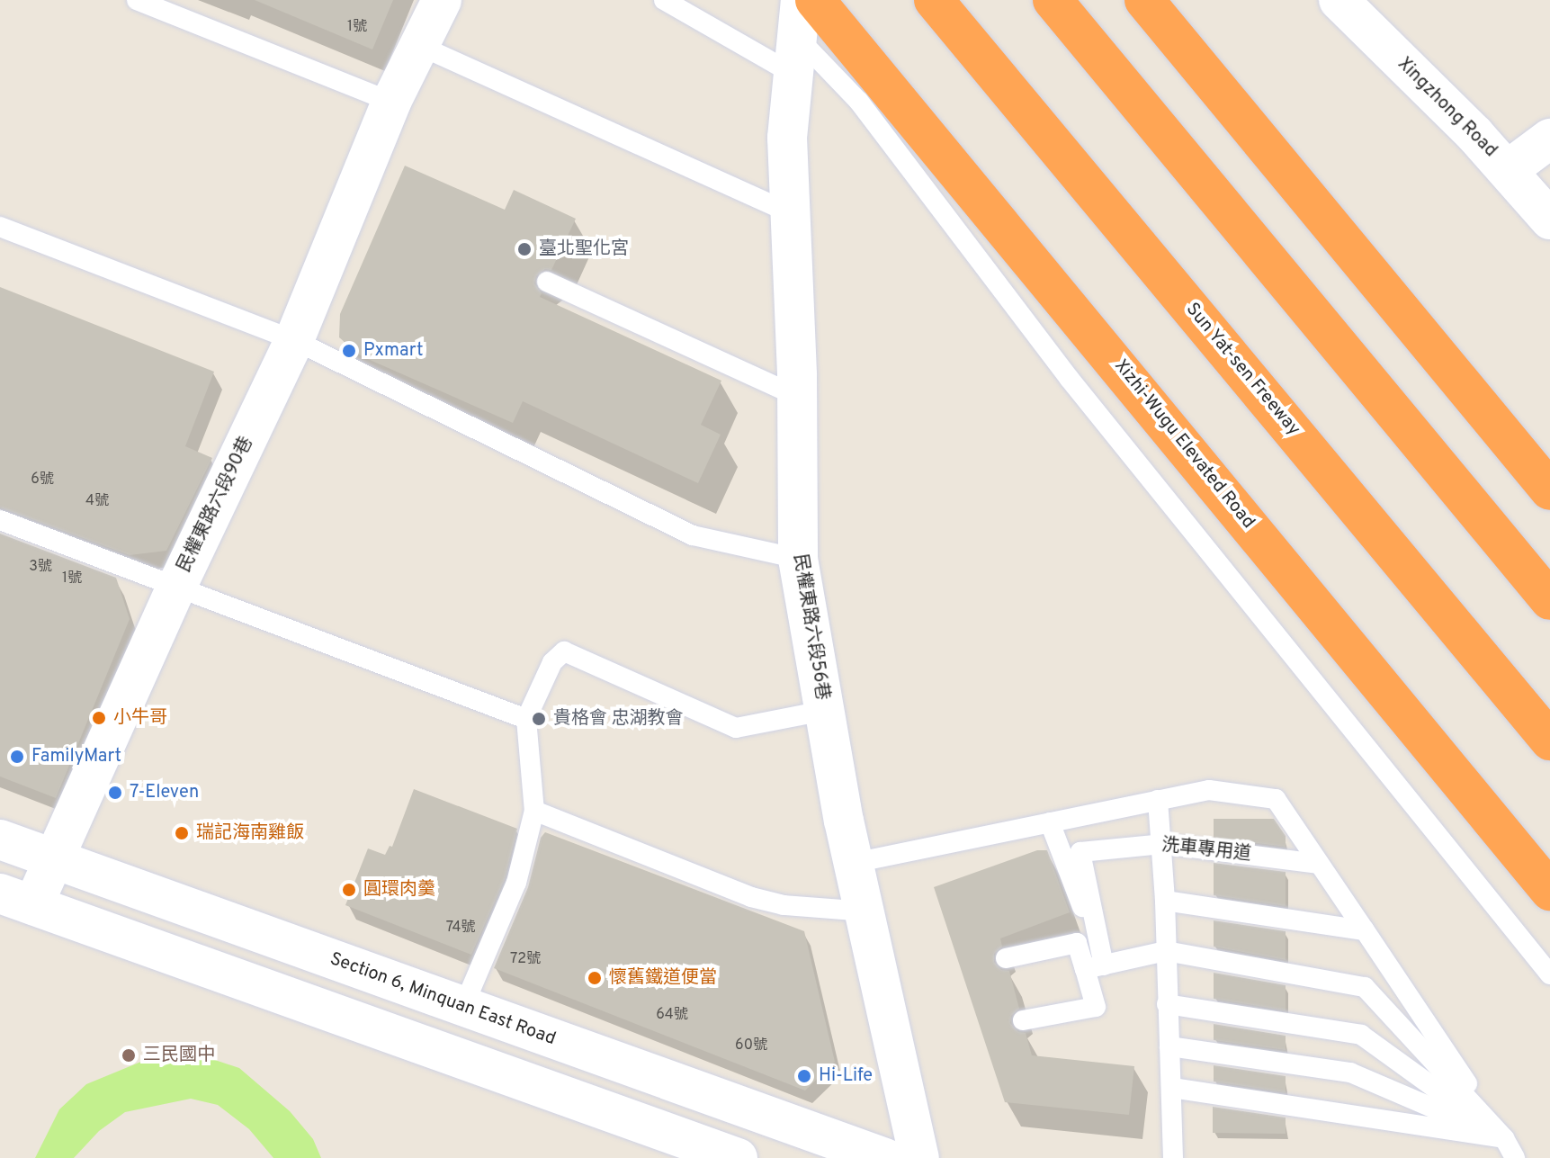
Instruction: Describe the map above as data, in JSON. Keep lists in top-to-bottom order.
{
  "streets": {
    "highway": ["Sun Yat-sen Freeway", "Xizhi-Wugu Elevated Road"],
    "street": [
      "Xingzhong Road",
      "民權東路六段90巷",
      "民權東路六段56巷",
      "Section 6, Minquan East Road"
    ],
    "lane": ["洗車專用道"]
  },
  "crossings": [
    ["民權東路六段90巷", "Section 6, Minquan East Road"]
  ],
  "places": [
    "臺北聖化宮",
    "Pxmart",
    "小牛哥",
    "貴格會 忠湖教會",
    "FamilyMart",
    "7-Eleven",
    "瑞記海南雞飯",
    "圓環肉羹",
    "懷舊鐵道便當",
    "三民國中",
    "Hi-Life"
  ],
  "house_numbers": [
    "1號",
    "6號",
    "4號",
    "3號",
    "1號",
    "74號",
    "72號",
    "64號",
    "60號"
  ]
}
